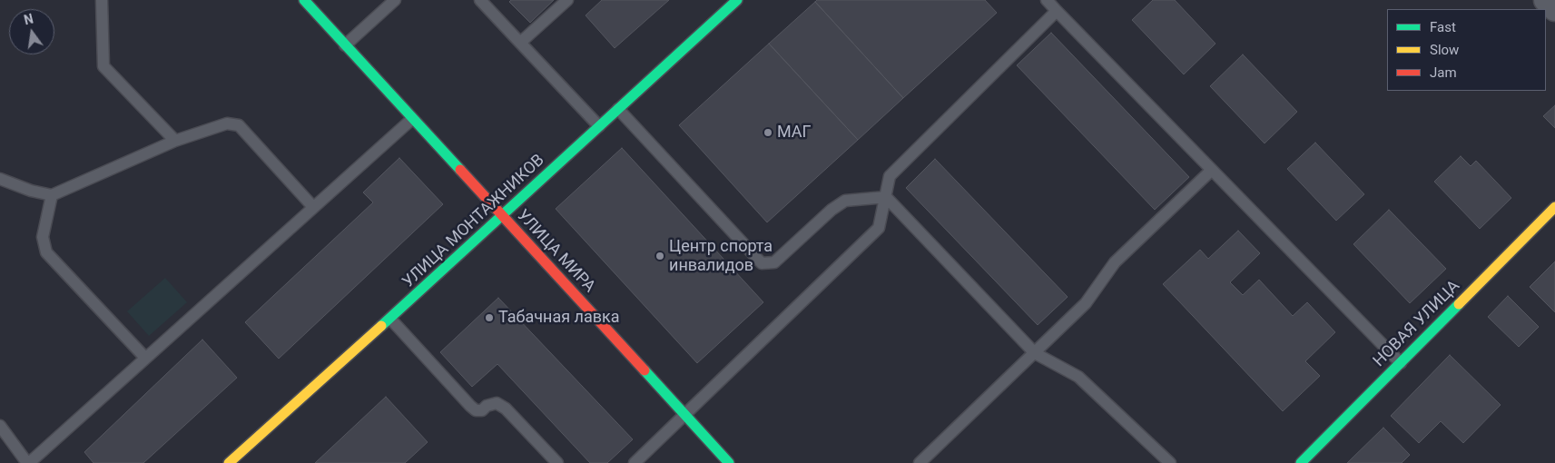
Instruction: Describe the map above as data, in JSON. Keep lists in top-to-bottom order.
{
  "streets": {
    "street": ["УЛИЦА МОНТАЖНИКОВ", "УЛИЦА МИРА", "НОВАЯ УЛИЦА"]
  },
  "crossings": [
    ["УЛИЦА МОНТАЖНИКОВ", "УЛИЦА МИРА"]
  ],
  "places": ["МАГ", "Центр спорта инвалидов", "Табачная лавка"],
  "legend": ["Fast", "Slow", "Jam"],
  "north": "top"
}
